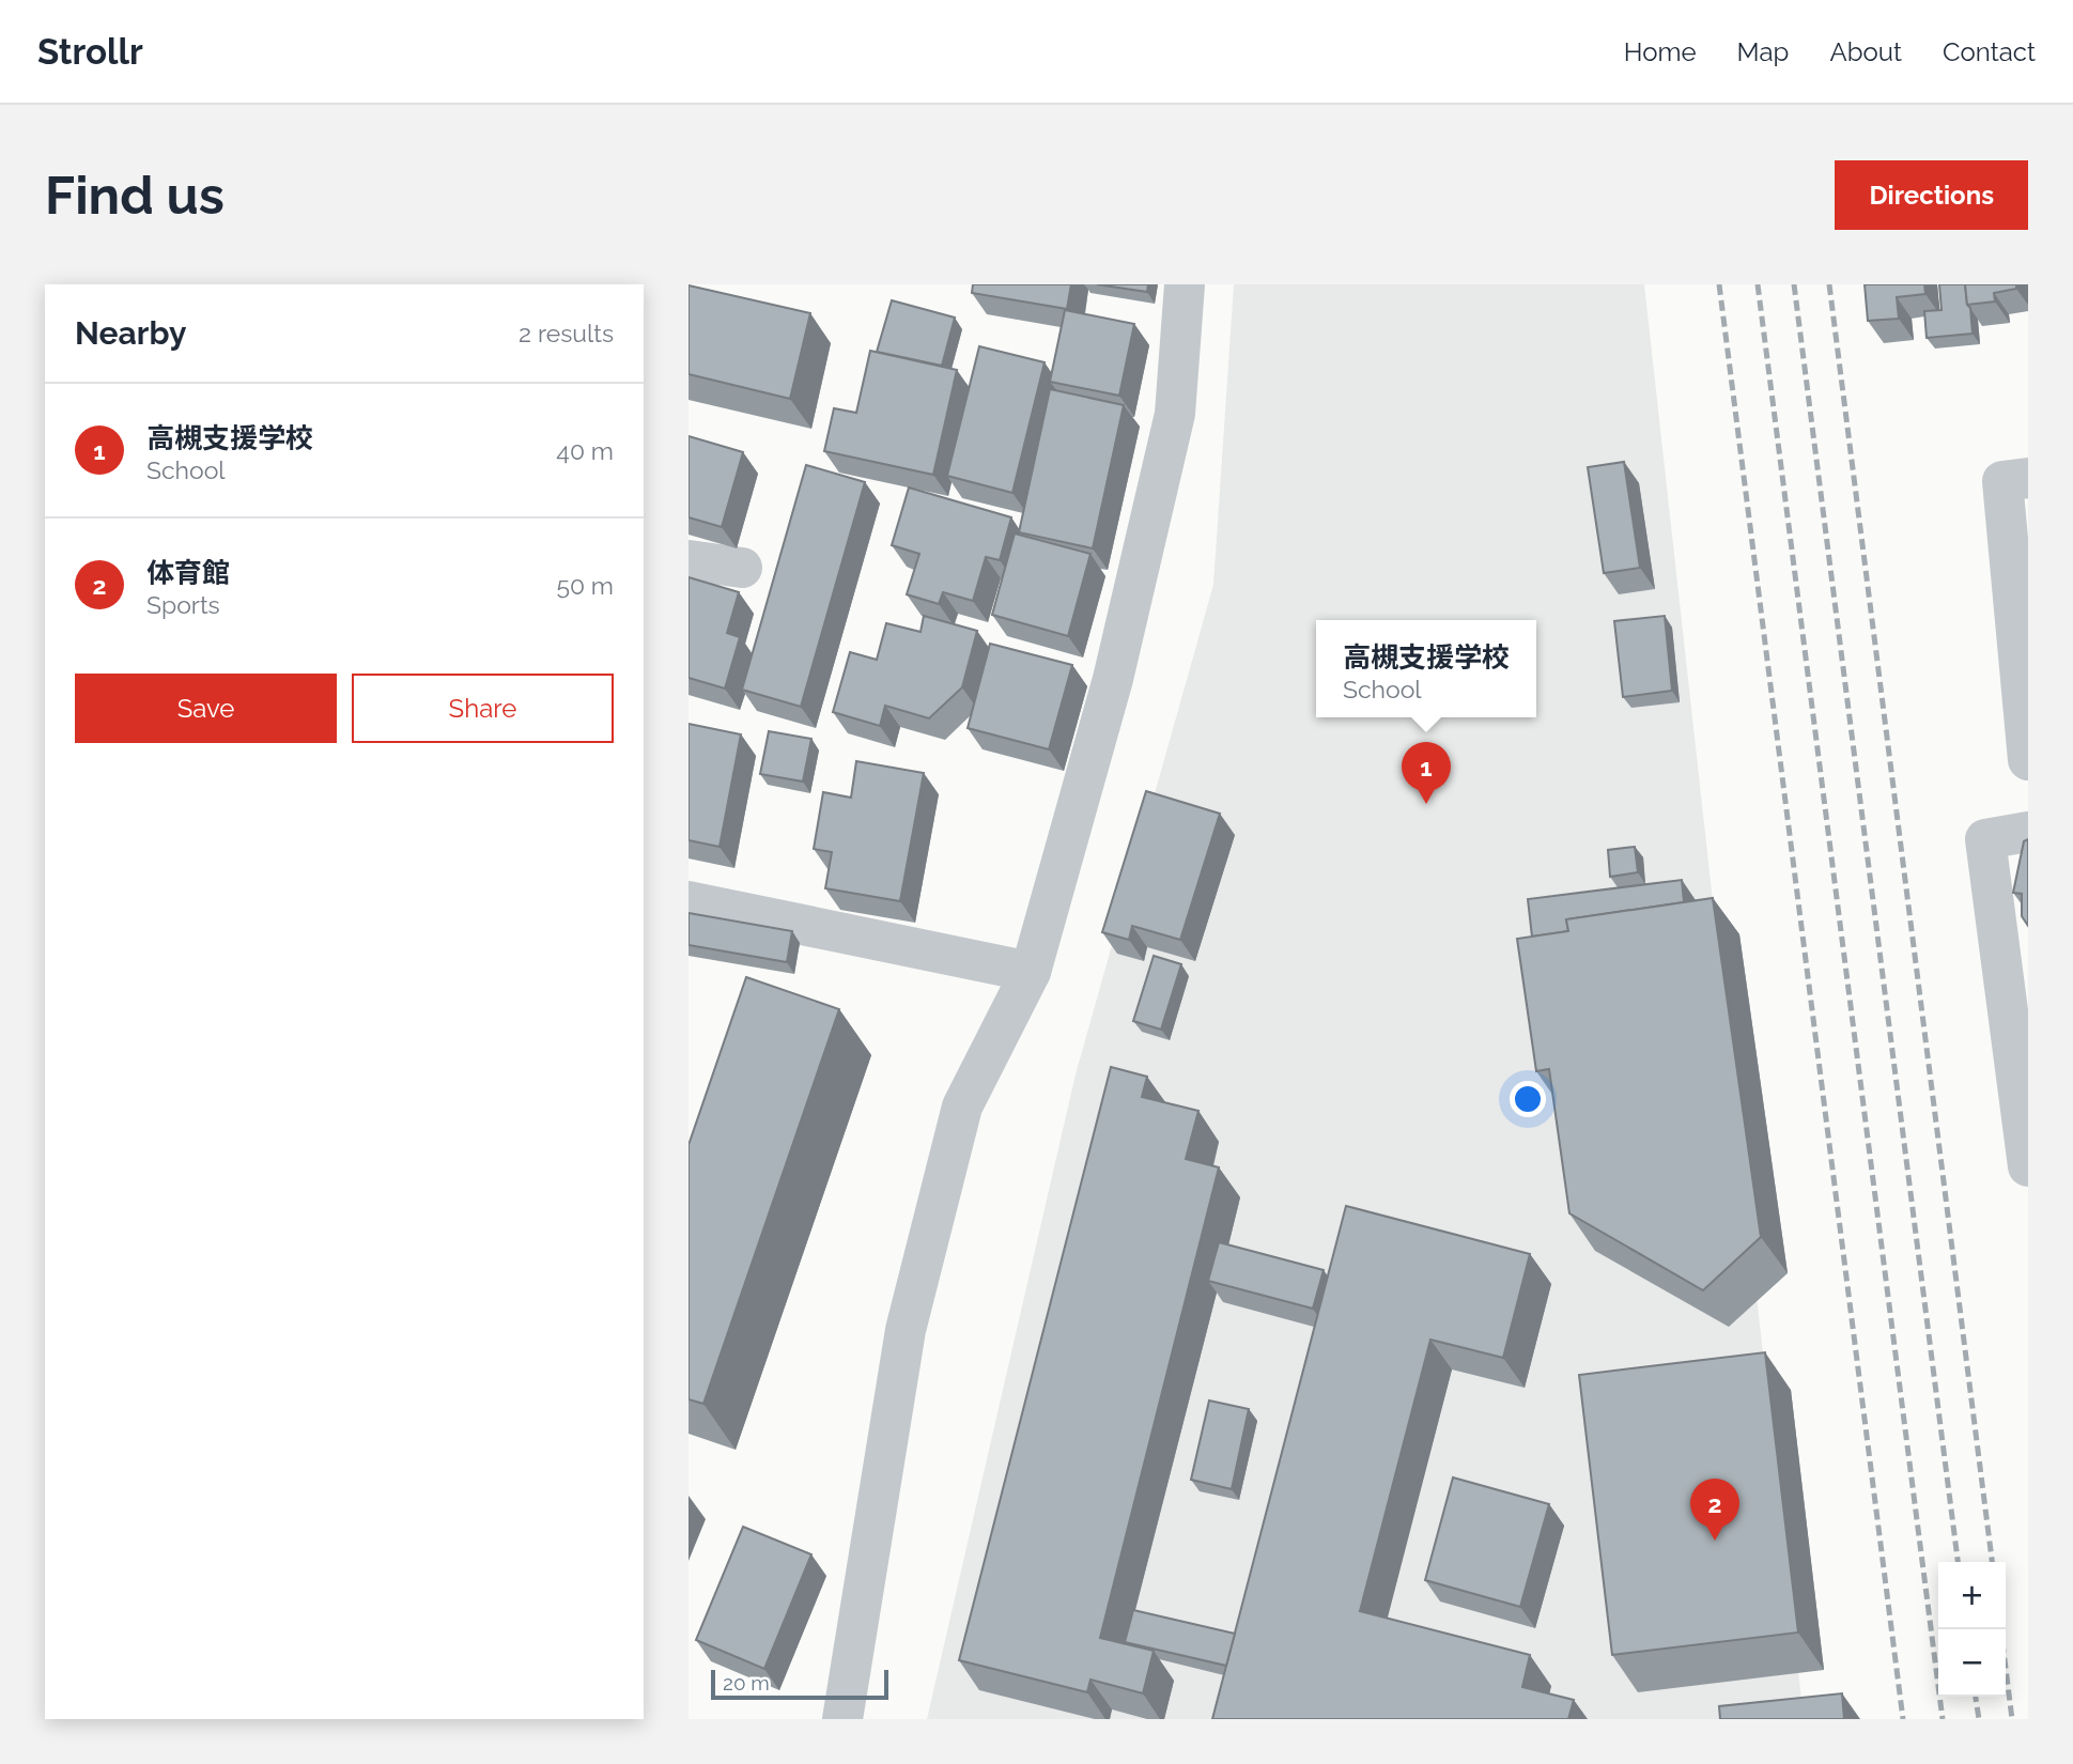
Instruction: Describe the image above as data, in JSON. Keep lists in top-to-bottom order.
{
  "scale_bar": "20 m",
  "page": {
    "header": "Strollr",
    "nav": [
      "Home",
      "Map",
      "About",
      "Contact"
    ],
    "buttons": [
      "Directions",
      ["Save", "Share"]
    ],
    "title": "Find us",
    "heading": ["Nearby", "2 results"],
    "list": [
      {
        "mark": "1",
        "name": "高槻支援学校",
        "note": "School",
        "value": "40 m"
      },
      {
        "mark": "2",
        "name": "体育館",
        "note": "Sports",
        "value": "50 m"
      }
    ],
    "popup": ["高槻支援学校", "School"],
    "pins": ["1", "2"],
    "map_buttons": ["+", "−"],
    "scale": "20 m"
  }
}
